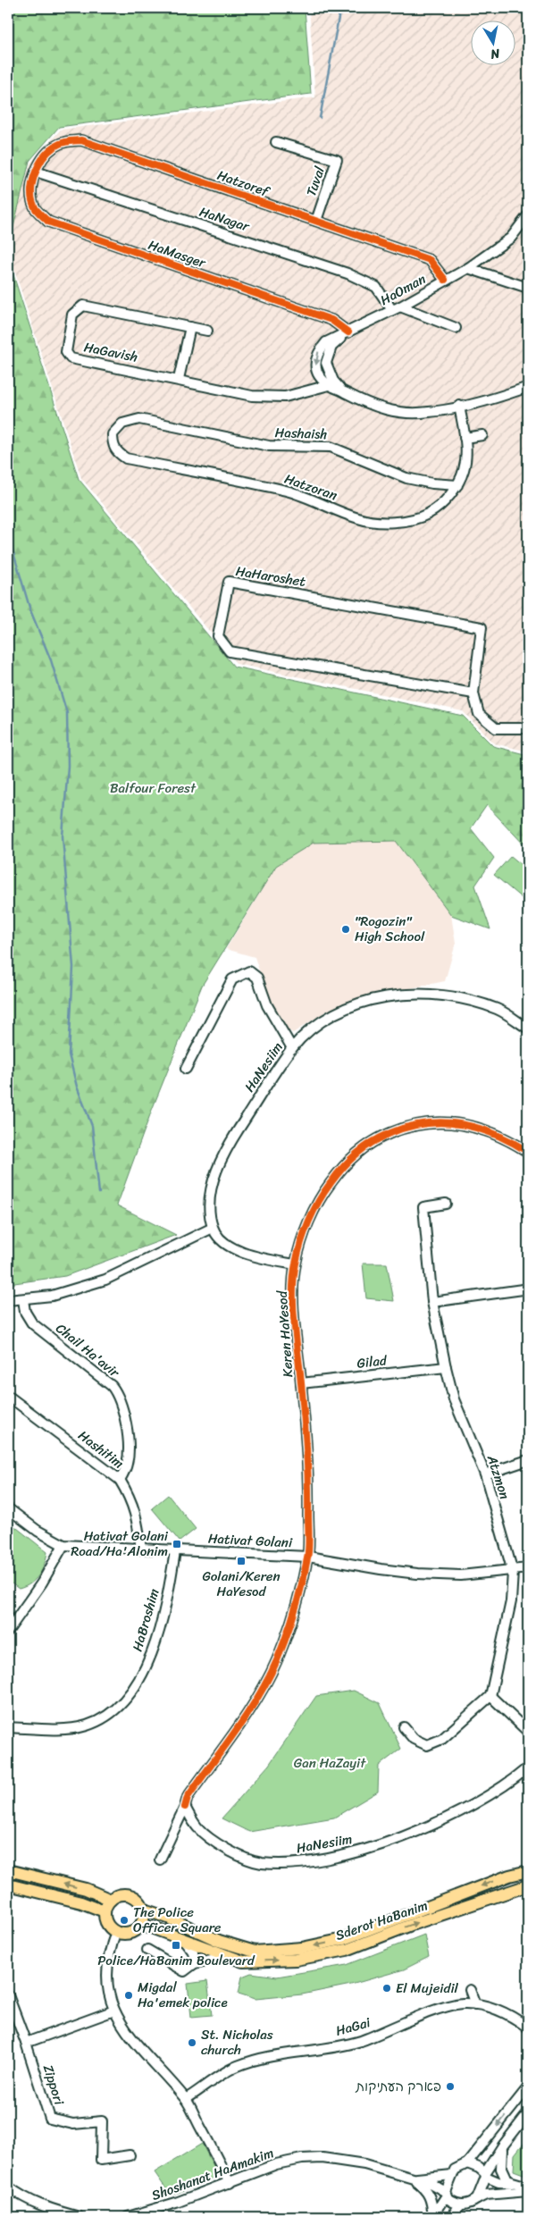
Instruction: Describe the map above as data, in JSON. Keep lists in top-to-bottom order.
{
  "streets": {
    "main road": ["Sderot HaBanim"],
    "street": [
      "Tuval",
      "Hatzoref",
      "HaNagar",
      "HaMasger",
      "HaOman",
      "HaGavish",
      "Hashaish",
      "Hatzoran",
      "HaHaroshet",
      "HaNesiim",
      "Keren HaYesod",
      "Chail Ha'avir",
      "Gilad",
      "Hashitim",
      "Atzmon",
      "Hativat Golani",
      "HaBroshim",
      "HaGai",
      "Zippori",
      "Shoshanat HaAmakim"
    ]
  },
  "crossings": [
    ["Tuval", "Hatzoref"],
    ["Hatzoref", "HaNagar"],
    ["Hatzoref", "HaMasger"],
    ["Hatzoref", "HaOman"],
    ["HaNagar", "HaMasger"],
    ["HaNagar", "HaOman"],
    ["HaMasger", "HaOman"],
    ["Hashaish", "Hatzoran"],
    ["HaNesiim", "Keren HaYesod"],
    ["Keren HaYesod", "Gilad"],
    ["Keren HaYesod", "Hativat Golani"],
    ["Chail Ha'avir", "Hashitim"],
    ["Gilad", "Atzmon"],
    ["Hashitim", "Hativat Golani"],
    ["Atzmon", "Hativat Golani"],
    ["Hativat Golani", "HaBroshim"]
  ],
  "parks": ["Balfour Forest", "Gan HaZayit"],
  "places": {
    "other": [
      "\"Rogozin\" High School",
      "The Police Officer Square",
      "El Mujeidil",
      "Migdal Ha'emek police",
      "St. Nicholas church",
      "פארק העתיקות"
    ],
    "transit": ["Hativat Golani Road/Ha'Alonim", "Golani/Keren HaYesod", "Police/HaBanim Boulevard"]
  },
  "north": "bottom"
}
